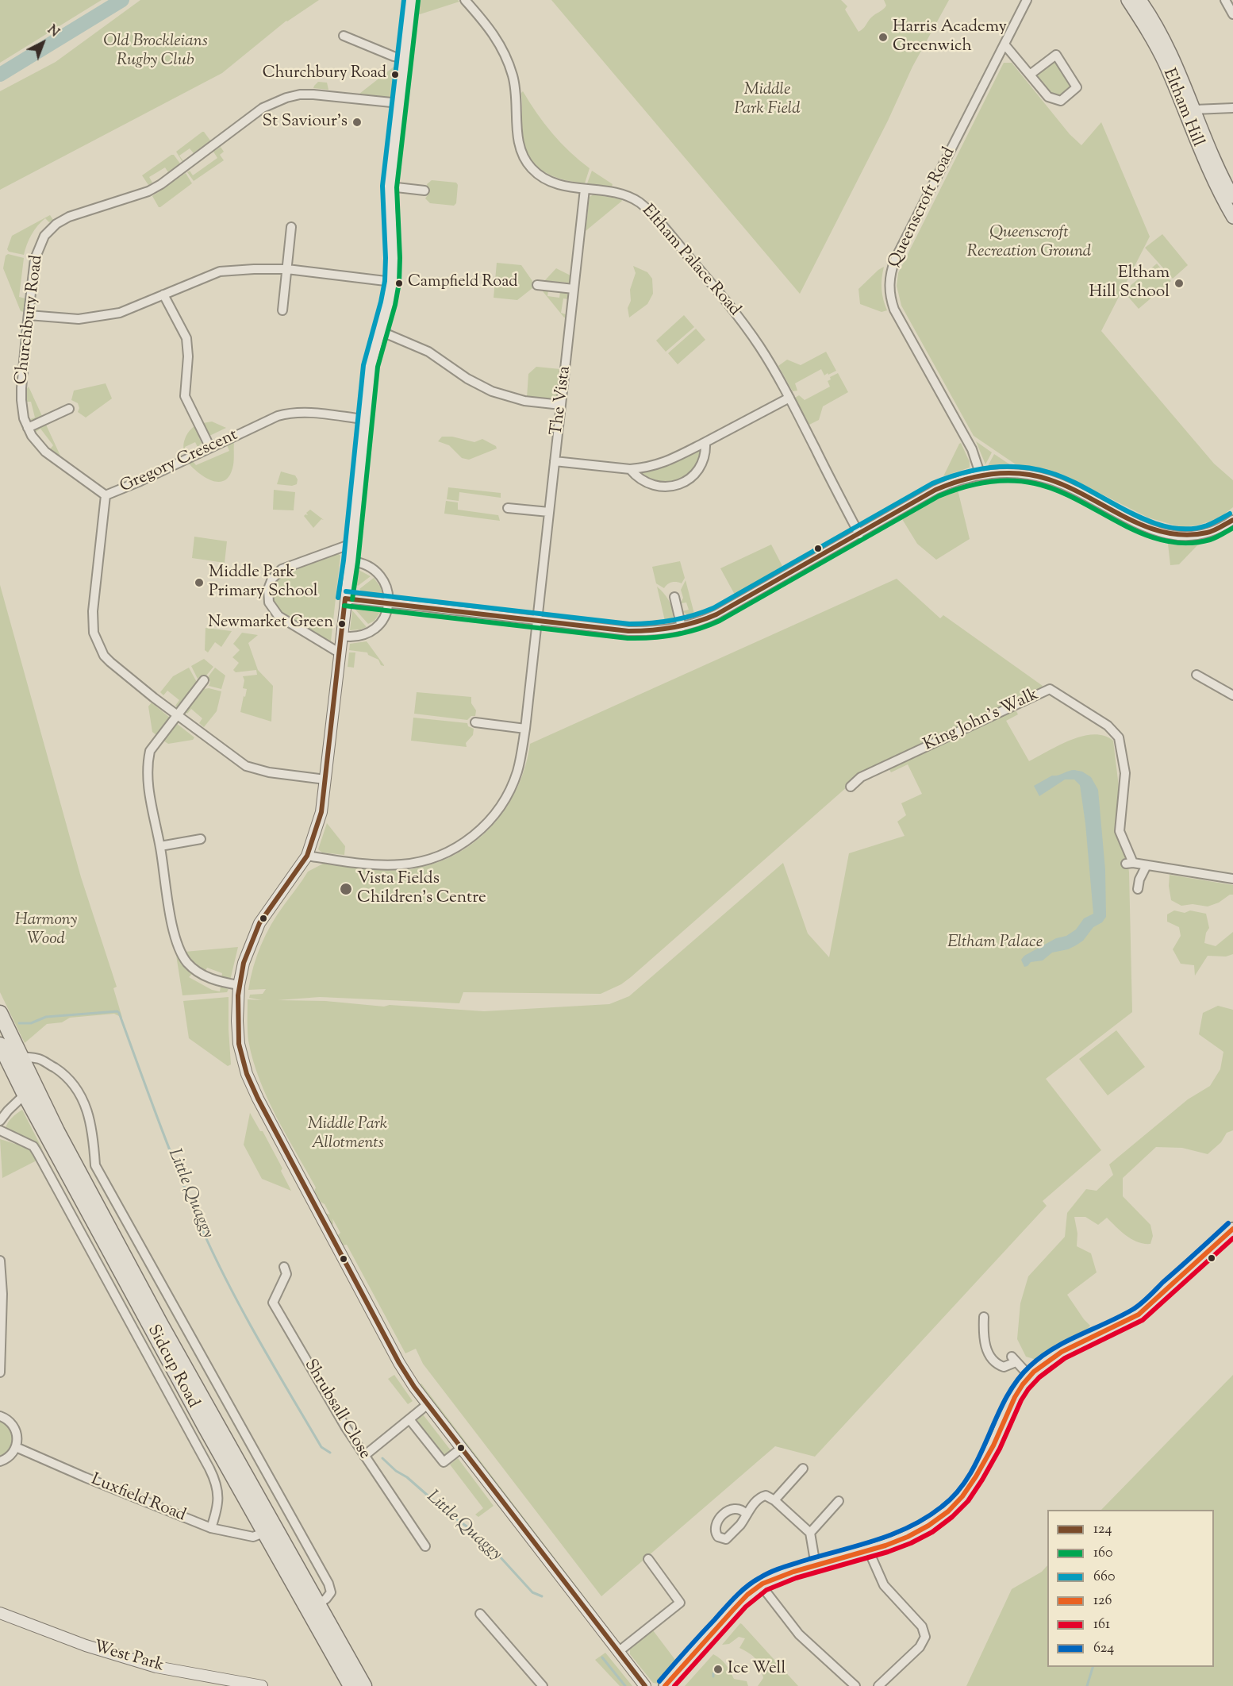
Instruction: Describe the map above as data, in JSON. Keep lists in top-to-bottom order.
{
  "streets": {
    "highway": ["Sidcup Road"],
    "main road": ["Eltham Hill"],
    "street": [
      "Queenscroft Road",
      "Eltham Palace Road",
      "Churchbury Road",
      "The Vista",
      "Gregory Crescent",
      "King John's Walk",
      "Shrubsall Close",
      "Luxfield Road",
      "West Park"
    ]
  },
  "crossings": [
    ["Eltham Palace Road", "The Vista"],
    ["Churchbury Road", "Gregory Crescent"],
    ["Sidcup Road", "Luxfield Road"]
  ],
  "water": ["Little Quaggy"],
  "parks": [
    "Old Brockleians Rugby Club",
    "Middle Park Field",
    "Queenscroft Recreation Ground",
    "Harmony Wood",
    "Eltham Palace",
    "Middle Park Allotments"
  ],
  "places": [
    "Harris Academy Greenwich",
    "Churchbury Road",
    "St Saviour's",
    "Campfield Road",
    "Eltham Hill School",
    "Middle Park Primary School",
    "Newmarket Green",
    "Vista Fields Children’s Centre",
    "Ice Well"
  ],
  "lines": [
    "transit line 660",
    "transit line 160",
    "transit line 124",
    "transit line 624",
    "transit line 126",
    "transit line 161"
  ],
  "legend": [
    "124",
    "160",
    "660",
    "126",
    "161",
    "624"
  ],
  "north": "top right"
}
